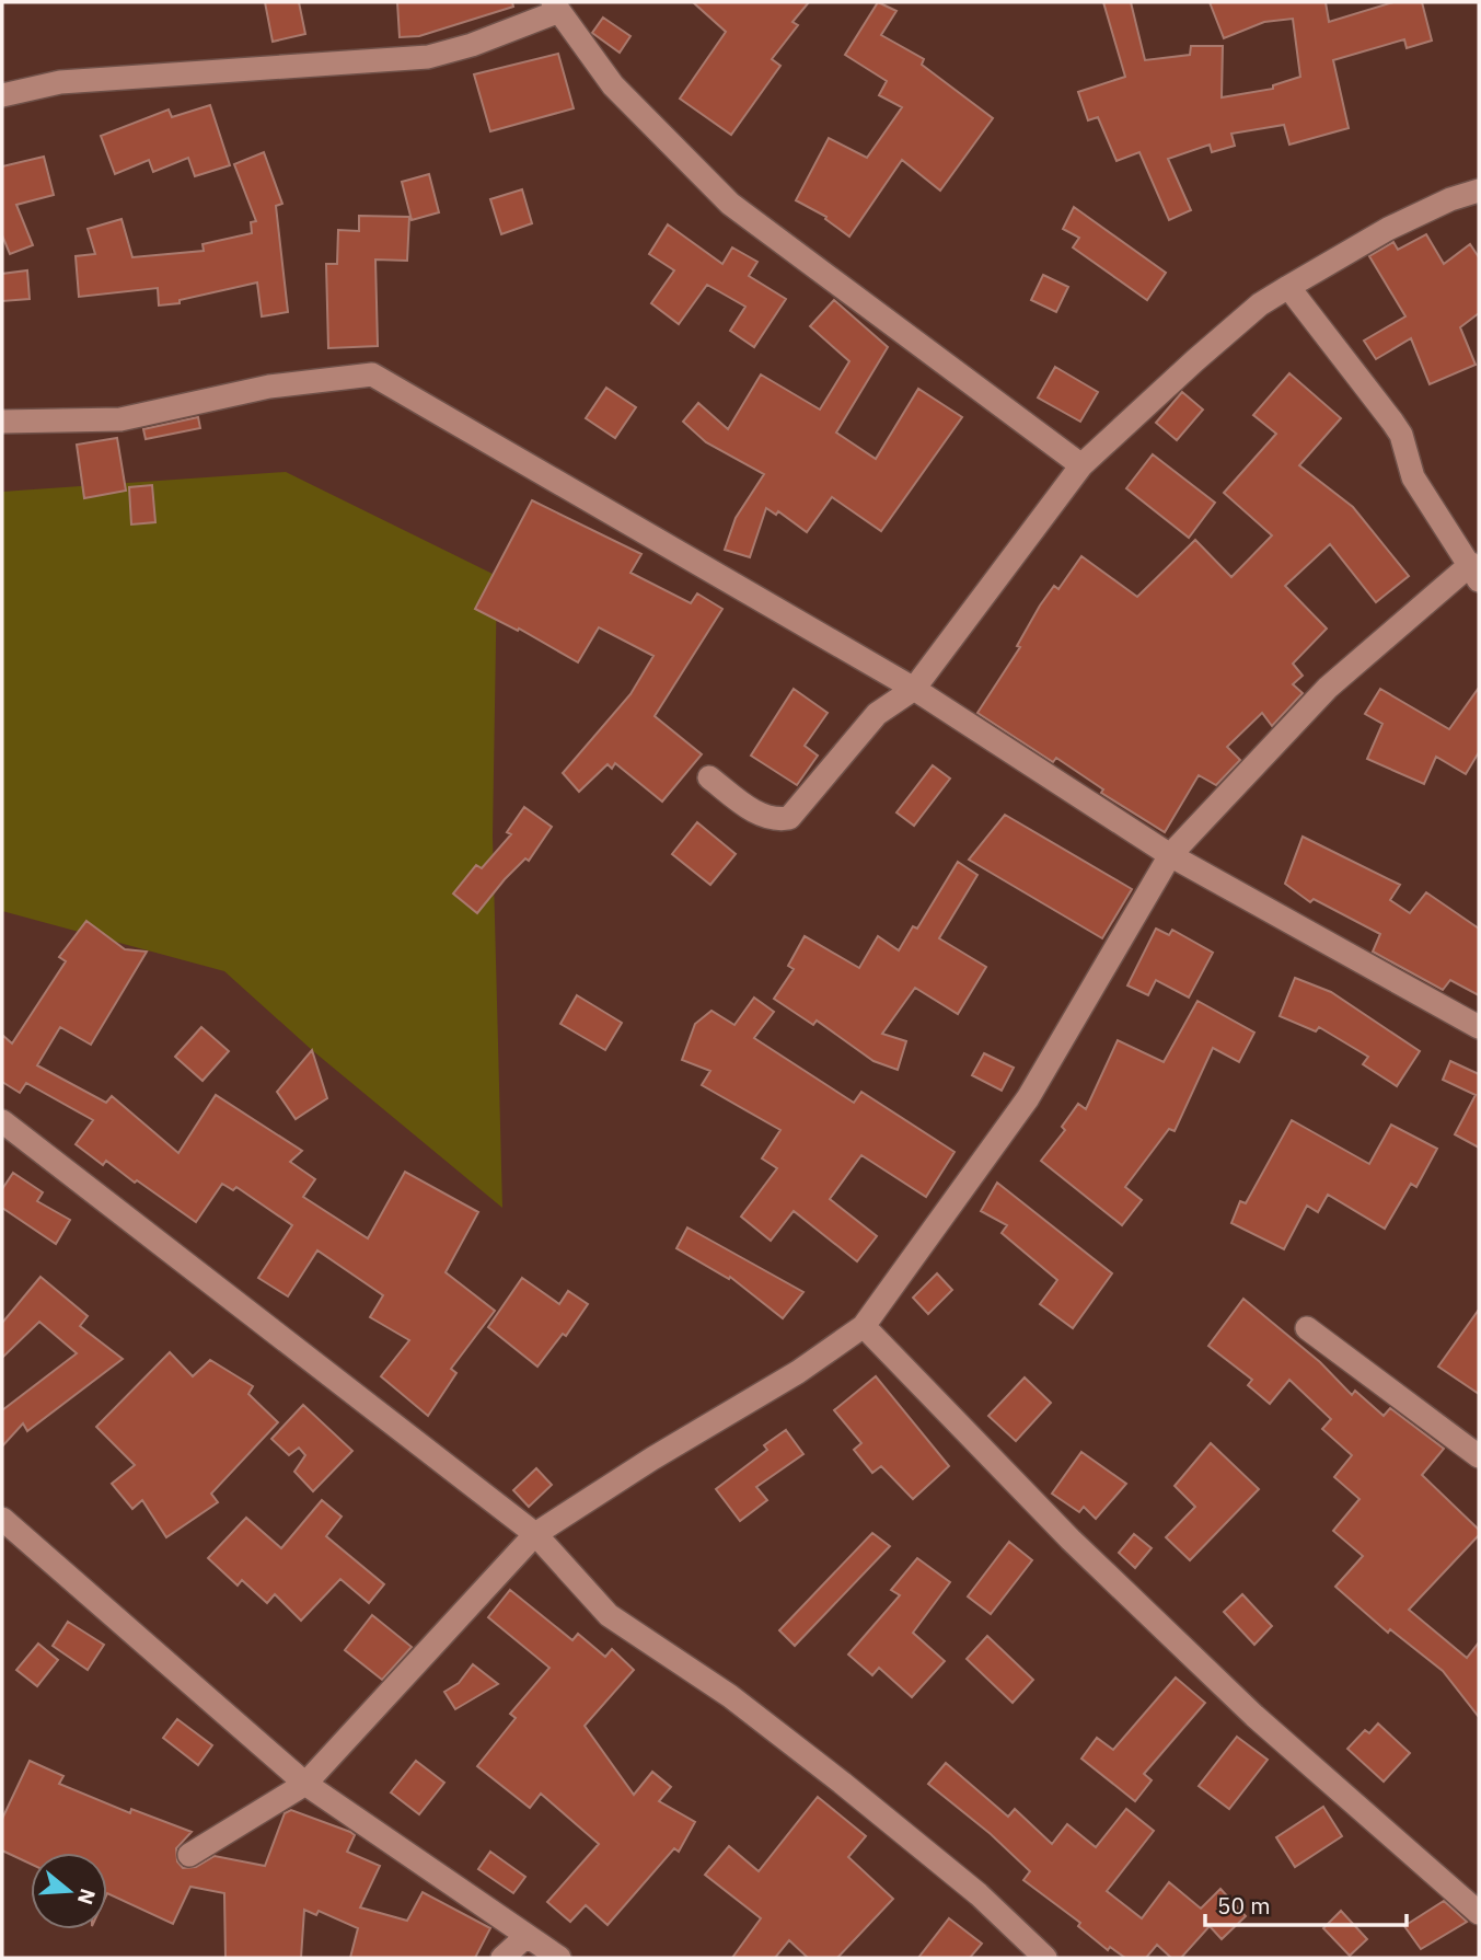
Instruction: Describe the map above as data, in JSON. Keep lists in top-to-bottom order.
{
  "scale_bar": "50 m",
  "north": "right"
}
